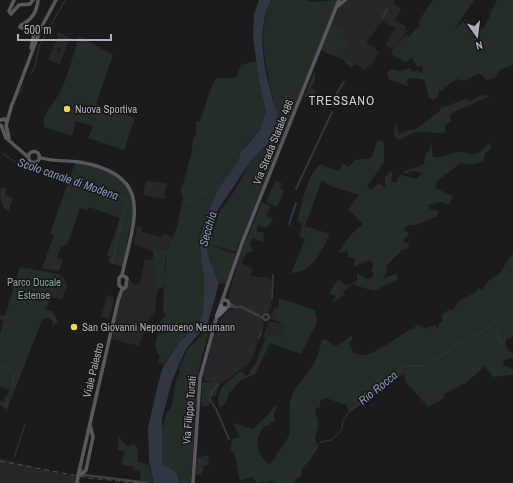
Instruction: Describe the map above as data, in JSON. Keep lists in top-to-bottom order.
{
  "streets": {
    "main road": ["Via Strada Statale 486", "Viale Palestro", "Via Filippo Turati"]
  },
  "districts": ["TRESSANO"],
  "water": ["Scolo canale di Modena", "Secchia", "Rio Rocca"],
  "parks": ["Parco Ducale Estense"],
  "places": ["Nuova Sportiva", "San Giovanni Nepomuceno Neumann"],
  "scale_bar": "500 m",
  "north": "bottom"
}
